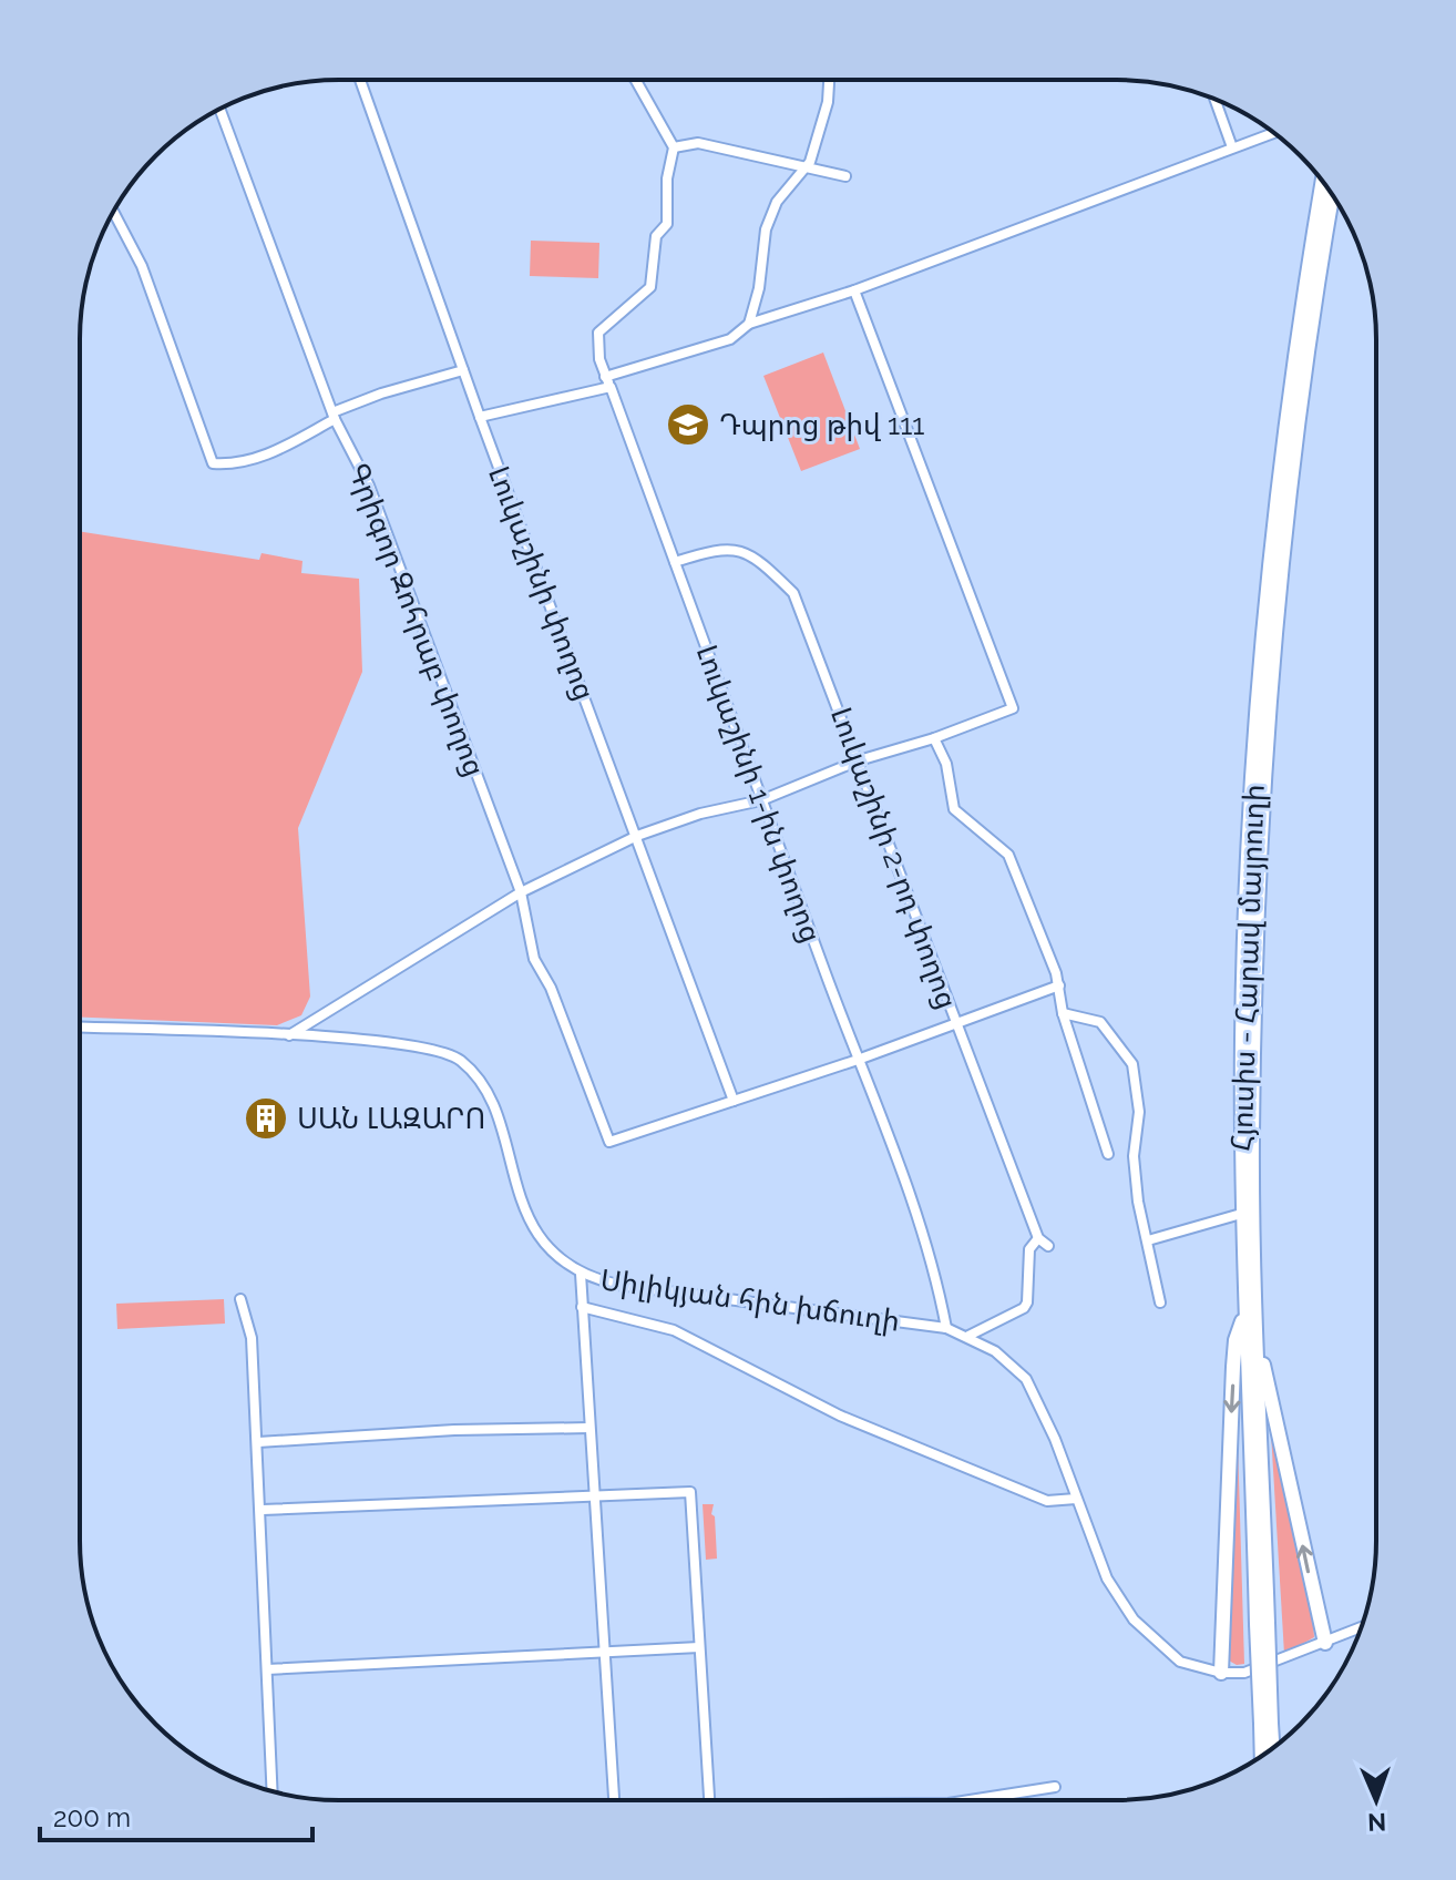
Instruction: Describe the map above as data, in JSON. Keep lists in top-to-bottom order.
{
  "streets": {
    "highway": ["Հյուսիս - Հարավ մայրուղի"],
    "street": [
      "Լուկաշինի փողոց",
      "Գրիգոր Զոհրաբ փողոց",
      "Լուկաշինի 1-ին փողոց",
      "Լուկաշինի 2-րդ փողոց",
      "Սիլիկյան հին խճուղի"
    ]
  },
  "crossings": [
    ["Լուկաշինի փողոց", "Գրիգոր Զոհրաբ փողոց"],
    ["Լուկաշինի 1-ին փողոց", "Լուկաշինի 2-րդ փողոց"],
    ["Լուկաշինի 1-ին փողոց", "Սիլիկյան հին խճուղի"]
  ],
  "places": {
    "school or university": ["Դպրոց թիվ 111"],
    "building": ["ՍԱՆ ԼԱԶԱՐՈ"]
  },
  "scale_bar": "200 m",
  "north": "bottom"
}
